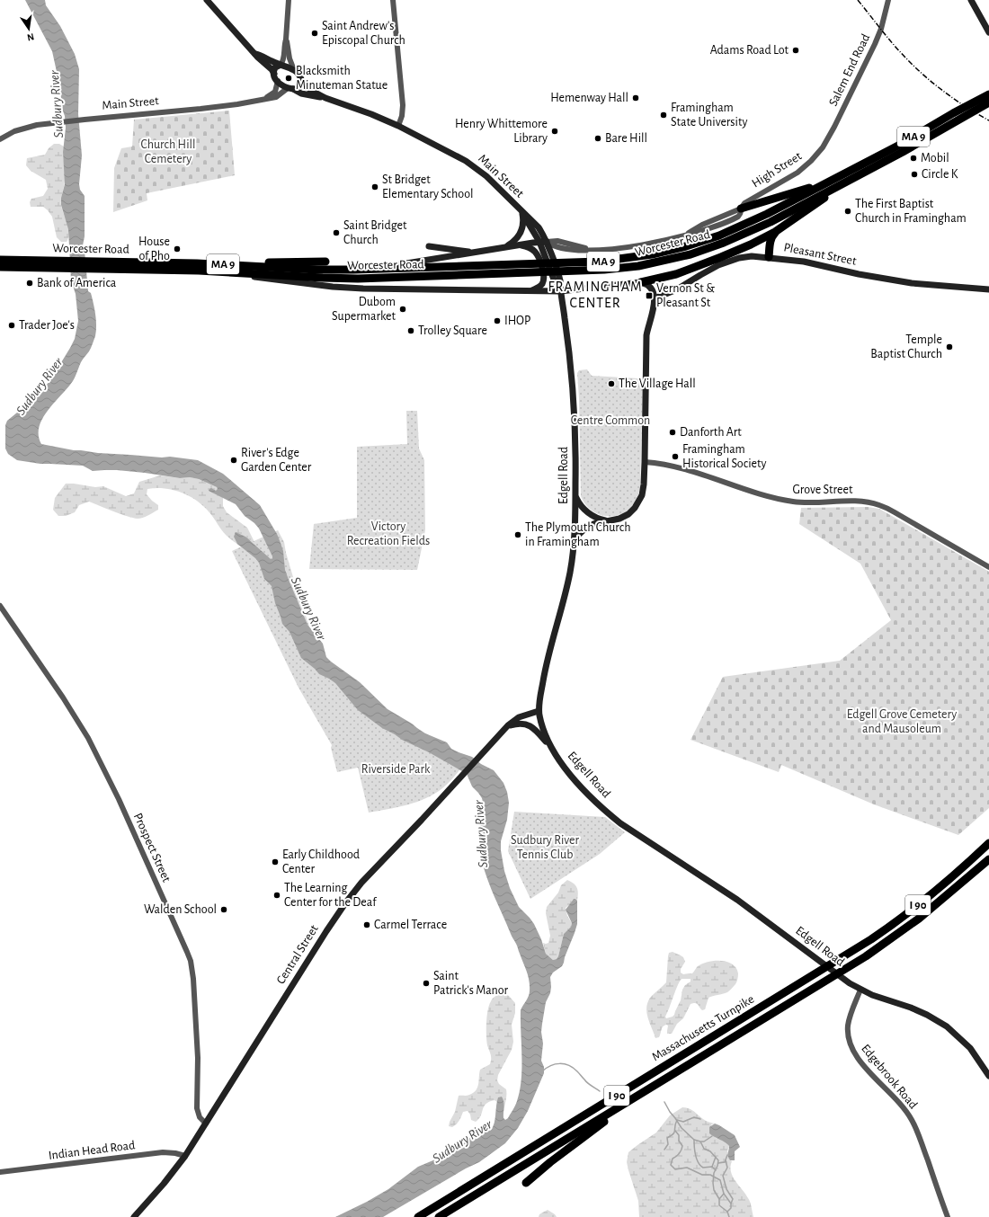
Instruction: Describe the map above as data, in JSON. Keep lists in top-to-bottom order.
{
  "streets": {
    "highway": [
      "MA 9",
      "Worcester Road",
      "I 90",
      "Massachusetts Turnpike"
    ],
    "main road": [
      "Main Street",
      "Pleasant Street",
      "Edgell Road",
      "Central Street"
    ],
    "street": [
      "Salem End Road",
      "High Street",
      "Grove Street",
      "Prospect Street",
      "Edgebrook Road",
      "Indian Head Road"
    ]
  },
  "crossings": [
    ["Salem End Road", "High Street"],
    ["Main Street", "High Street"],
    ["Main Street", "Worcester Road"],
    ["Main Street", "Edgell Road"],
    ["High Street", "Worcester Road"],
    ["High Street", "Edgell Road"],
    ["Worcester Road", "Edgell Road"],
    ["Edgell Road", "Central Street"],
    ["Edgell Road", "Edgebrook Road"],
    ["Prospect Street", "Central Street"],
    ["Central Street", "Indian Head Road"]
  ],
  "districts": ["FRAMINGHAM CENTER"],
  "water": ["Sudbury River"],
  "parks": [
    "Church Hill Cemetery",
    "Centre Common",
    "Victory Recreation Fields",
    "Edgell Grove Cemetery and Mausoleum",
    "Riverside Park",
    "Sudbury River Tennis Club"
  ],
  "places": {
    "other": [
      "Saint Andrew's Episcopal Church",
      "Adams Road Lot",
      "Blacksmith Minuteman Statue",
      "Hemenway Hall",
      "Framingham State University",
      "Henry Whittemore Library",
      "Bare Hill",
      "Mobil",
      "Circle K",
      "St Bridget Elementary School",
      "The First Baptist Church in Framingham",
      "Saint Bridget Church",
      "House of Pho",
      "Bank of America",
      "Dubom Supermarket",
      "IHOP",
      "Trader Joe's",
      "Trolley Square",
      "Temple Baptist Church",
      "The Village Hall",
      "Danforth Art",
      "Framingham Historical Society",
      "River's Edge Garden Center",
      "The Plymouth Church in Framingham",
      "Early Childhood Center",
      "The Learning Center for the Deaf",
      "Walden School",
      "Carmel Terrace",
      "Saint Patrick's Manor"
    ],
    "transit": ["Vernon St & Pleasant St"]
  },
  "north": "bottom"
}
